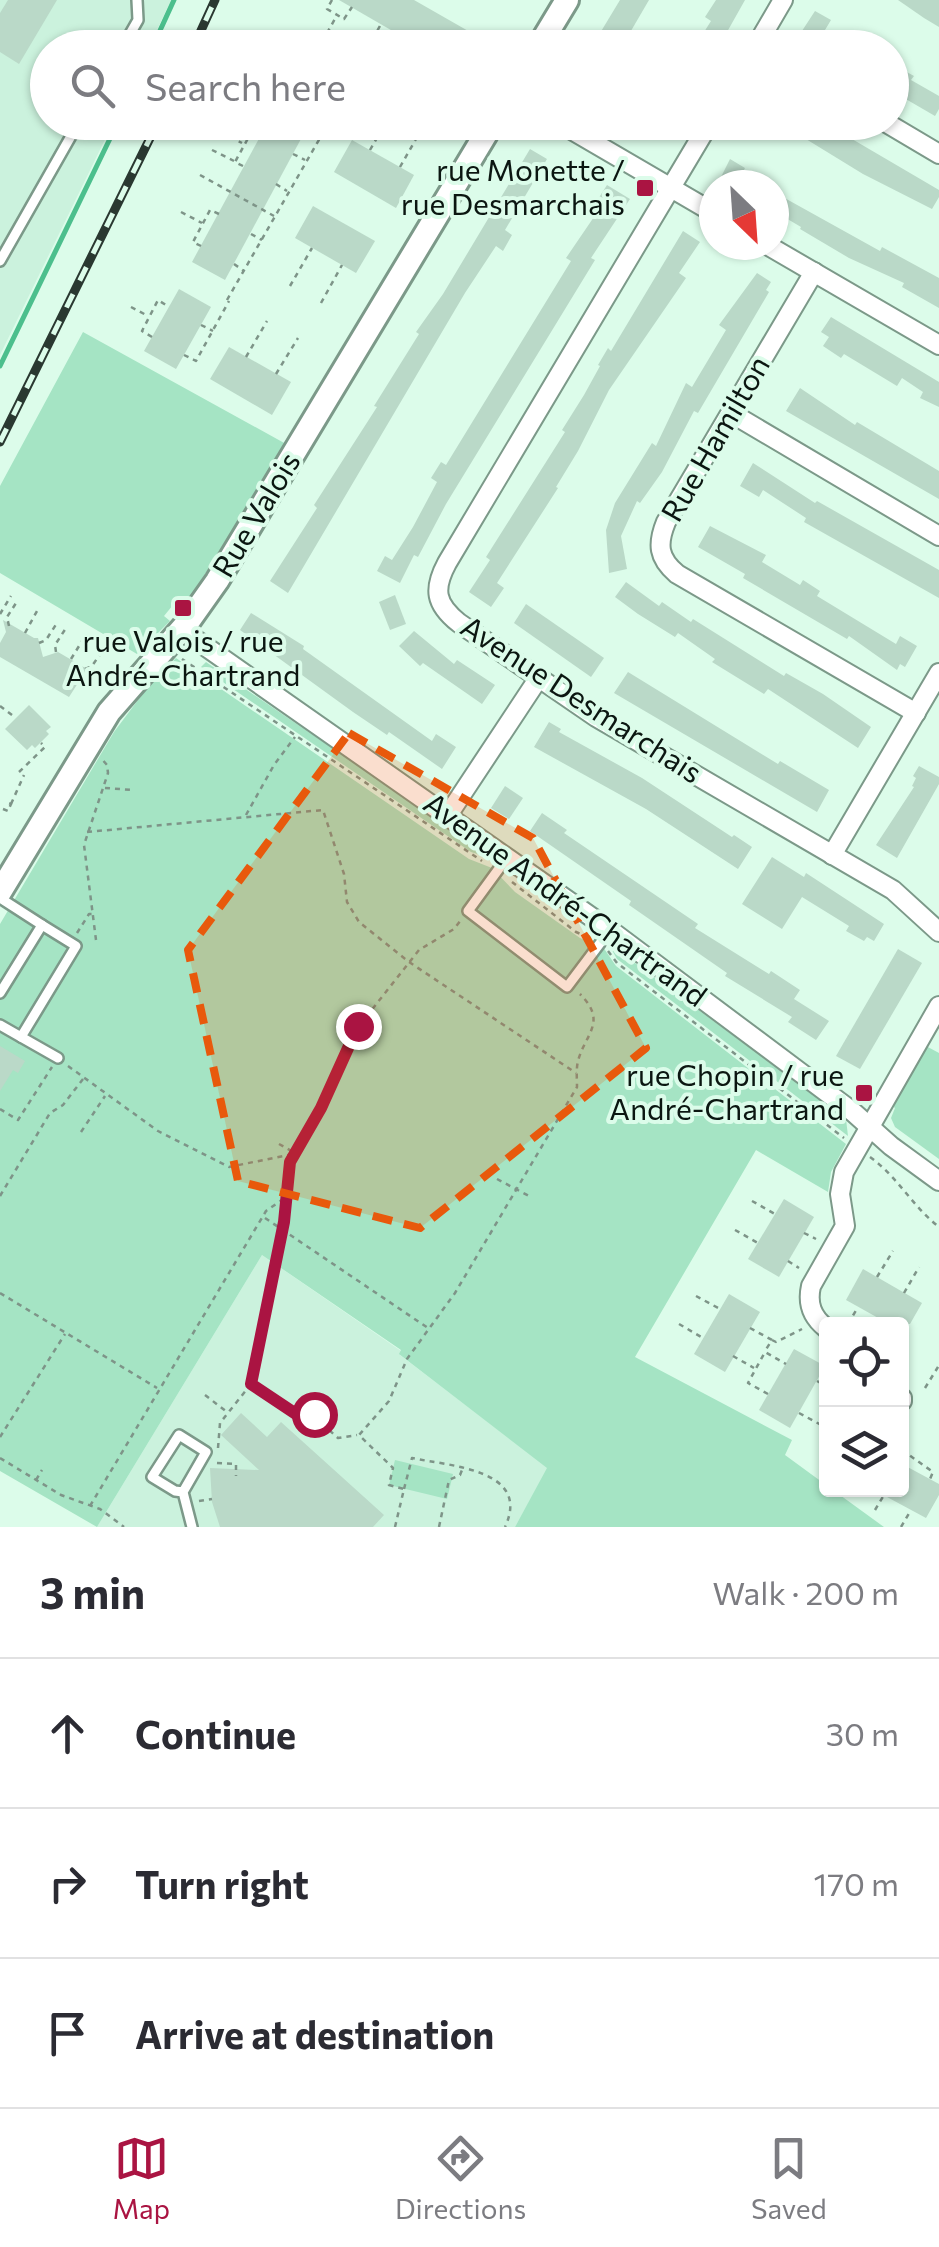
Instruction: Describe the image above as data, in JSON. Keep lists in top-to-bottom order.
{
  "streets": {
    "street": [
      "Rue Hamilton",
      "Rue Valois",
      "Avenue Desmarchais",
      "Avenue André-Chartrand"
    ]
  },
  "crossings": [
    ["Rue Valois", "Avenue André-Chartrand"]
  ],
  "places": {
    "transit": ["rue Monette / rue Desmarchais", "rue Valois / rue André-Chartrand", "rue Chopin / rue André-Chartrand"]
  },
  "north": "bottom right",
  "page": {
    "search": "Search here",
    "heading": ["3 min", "Walk · 200 m"],
    "list": [
      ["Continue", "30 m"],
      ["Turn right", "170 m"],
      "Arrive at destination"
    ],
    "nav": ["Map", "Directions", "Saved"]
  }
}
